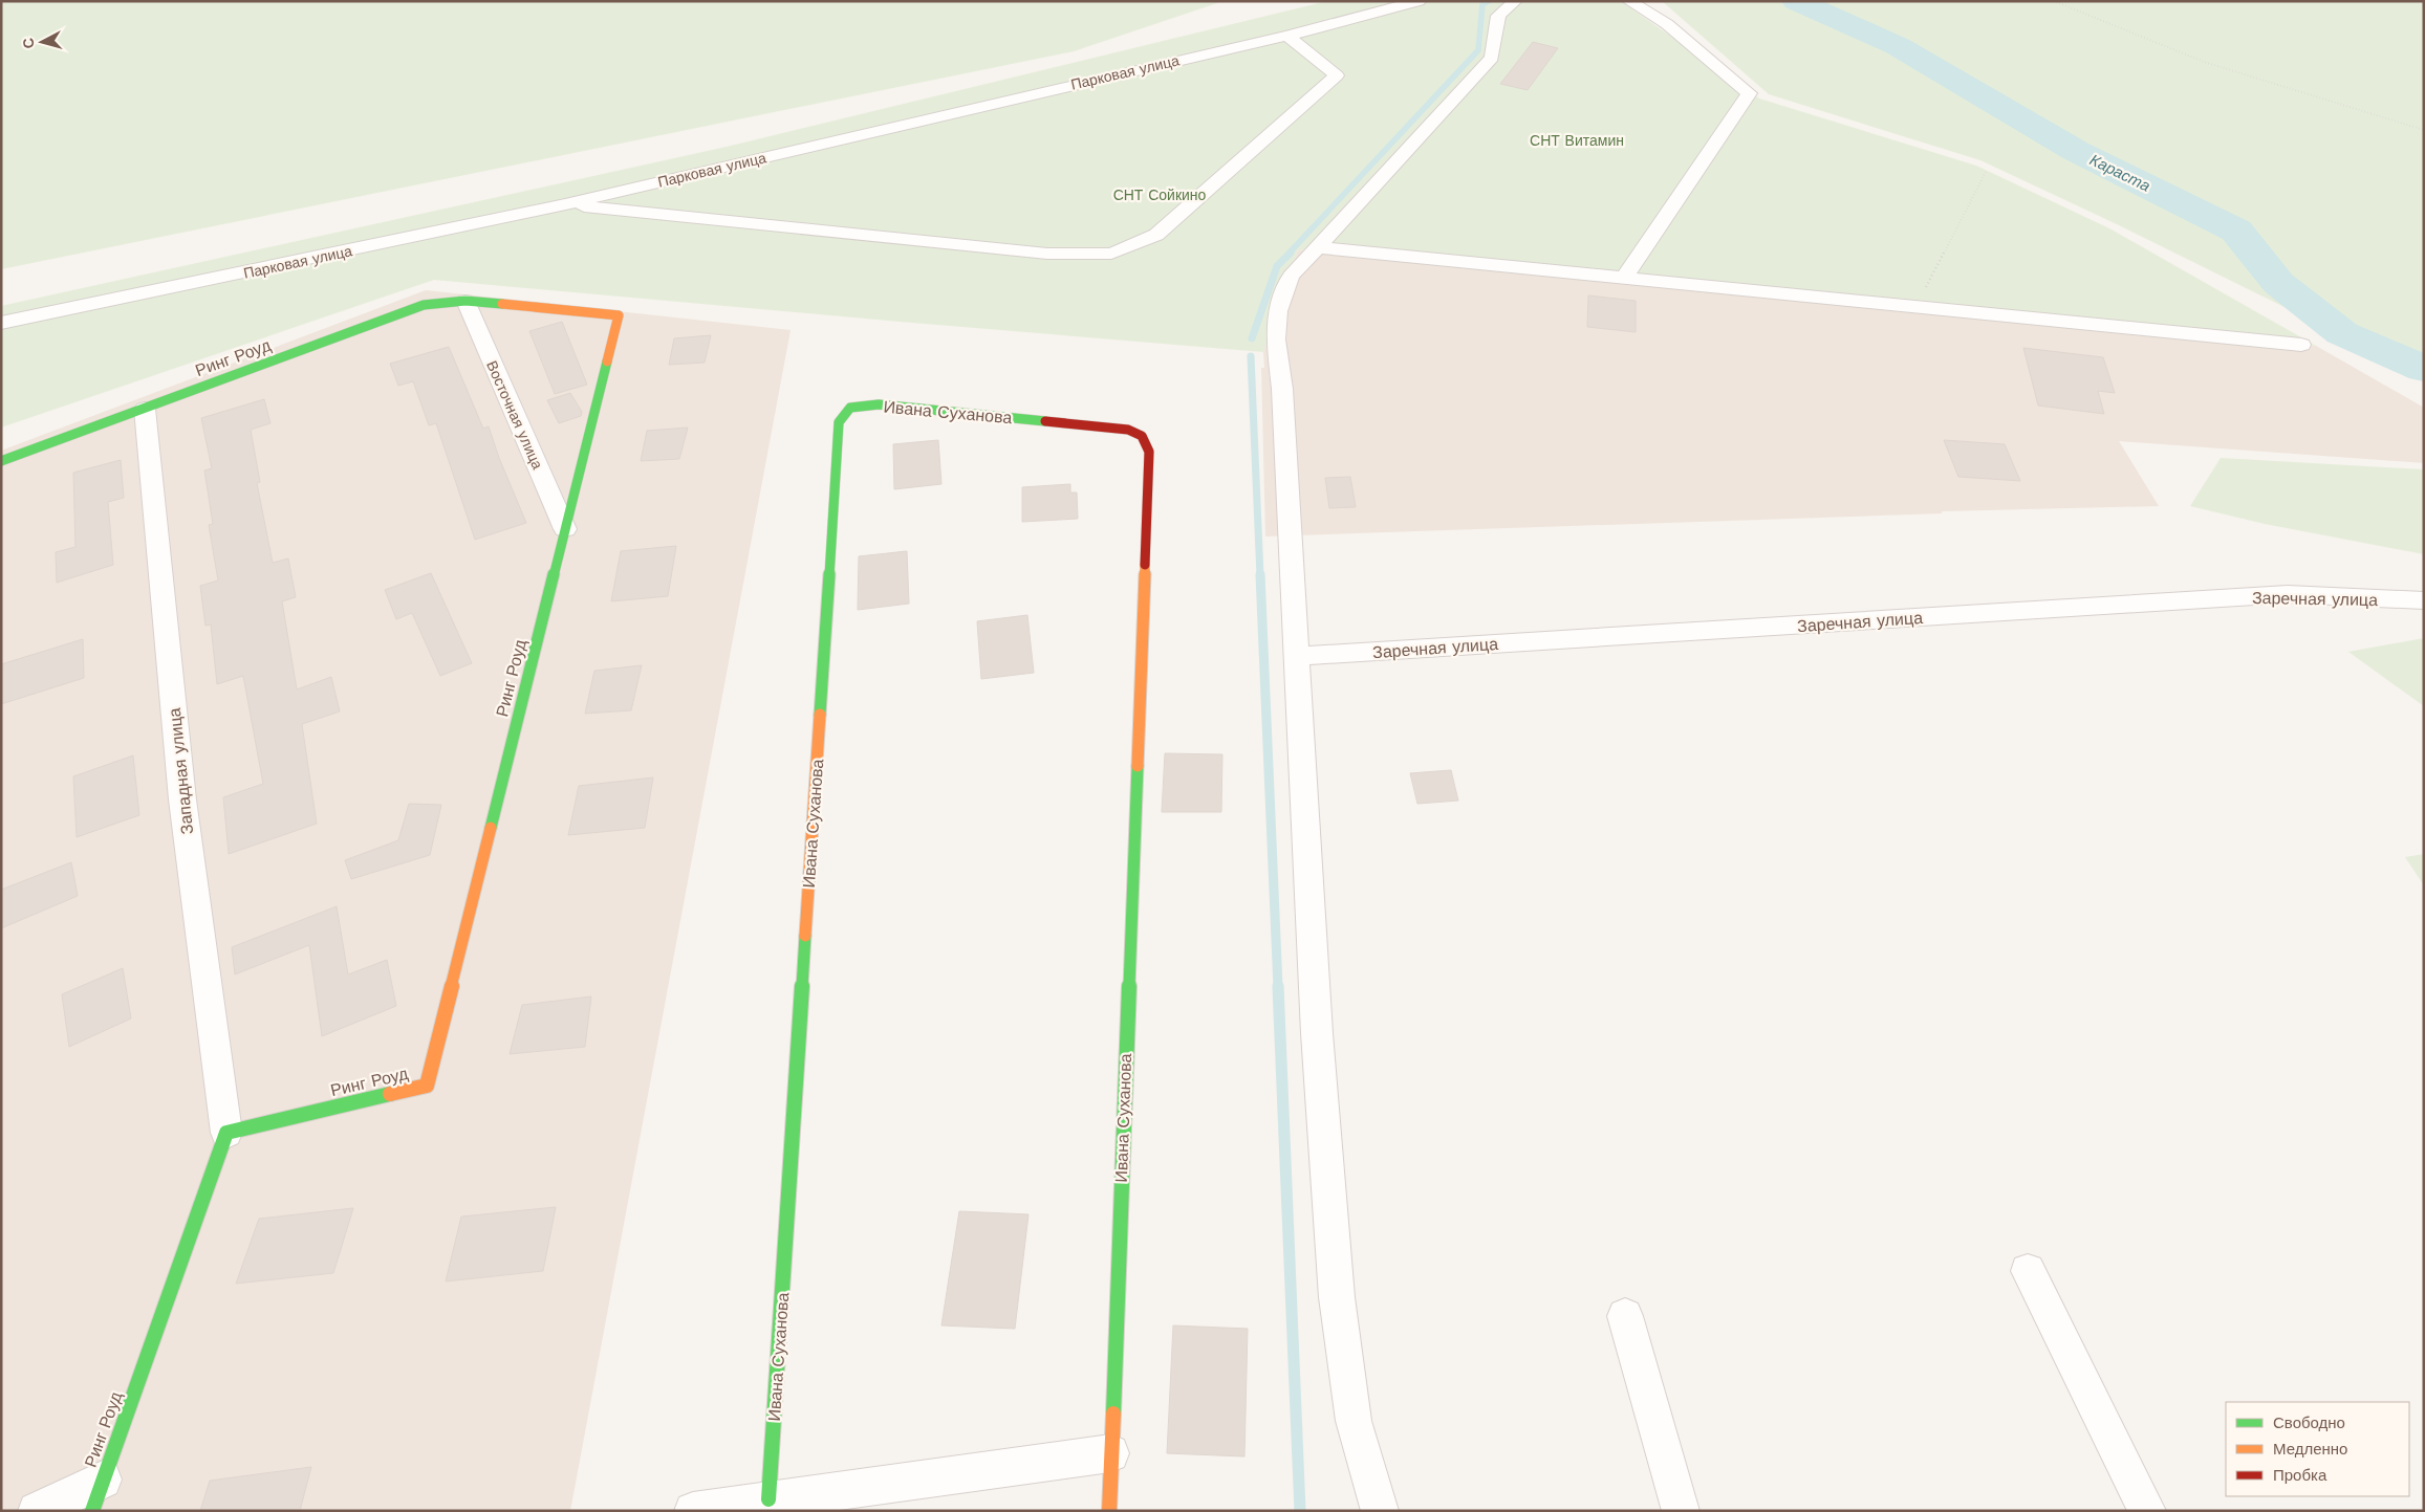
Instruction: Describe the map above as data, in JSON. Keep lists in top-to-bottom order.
{
  "streets": {
    "street": [
      "Парковая улица",
      "Ринг Роуд",
      "Ивана Суханова",
      "Восточная улица",
      "Заречная улица",
      "Западная улица"
    ]
  },
  "crossings": [
    ["Ринг Роуд", "Восточная улица"],
    ["Ринг Роуд", "Западная улица"]
  ],
  "water": ["Караста"],
  "parks": ["СНТ Витамин", "СНТ Сойкино"],
  "legend": ["Свободно", "Медленно", "Пробка"],
  "north": "left"
}
